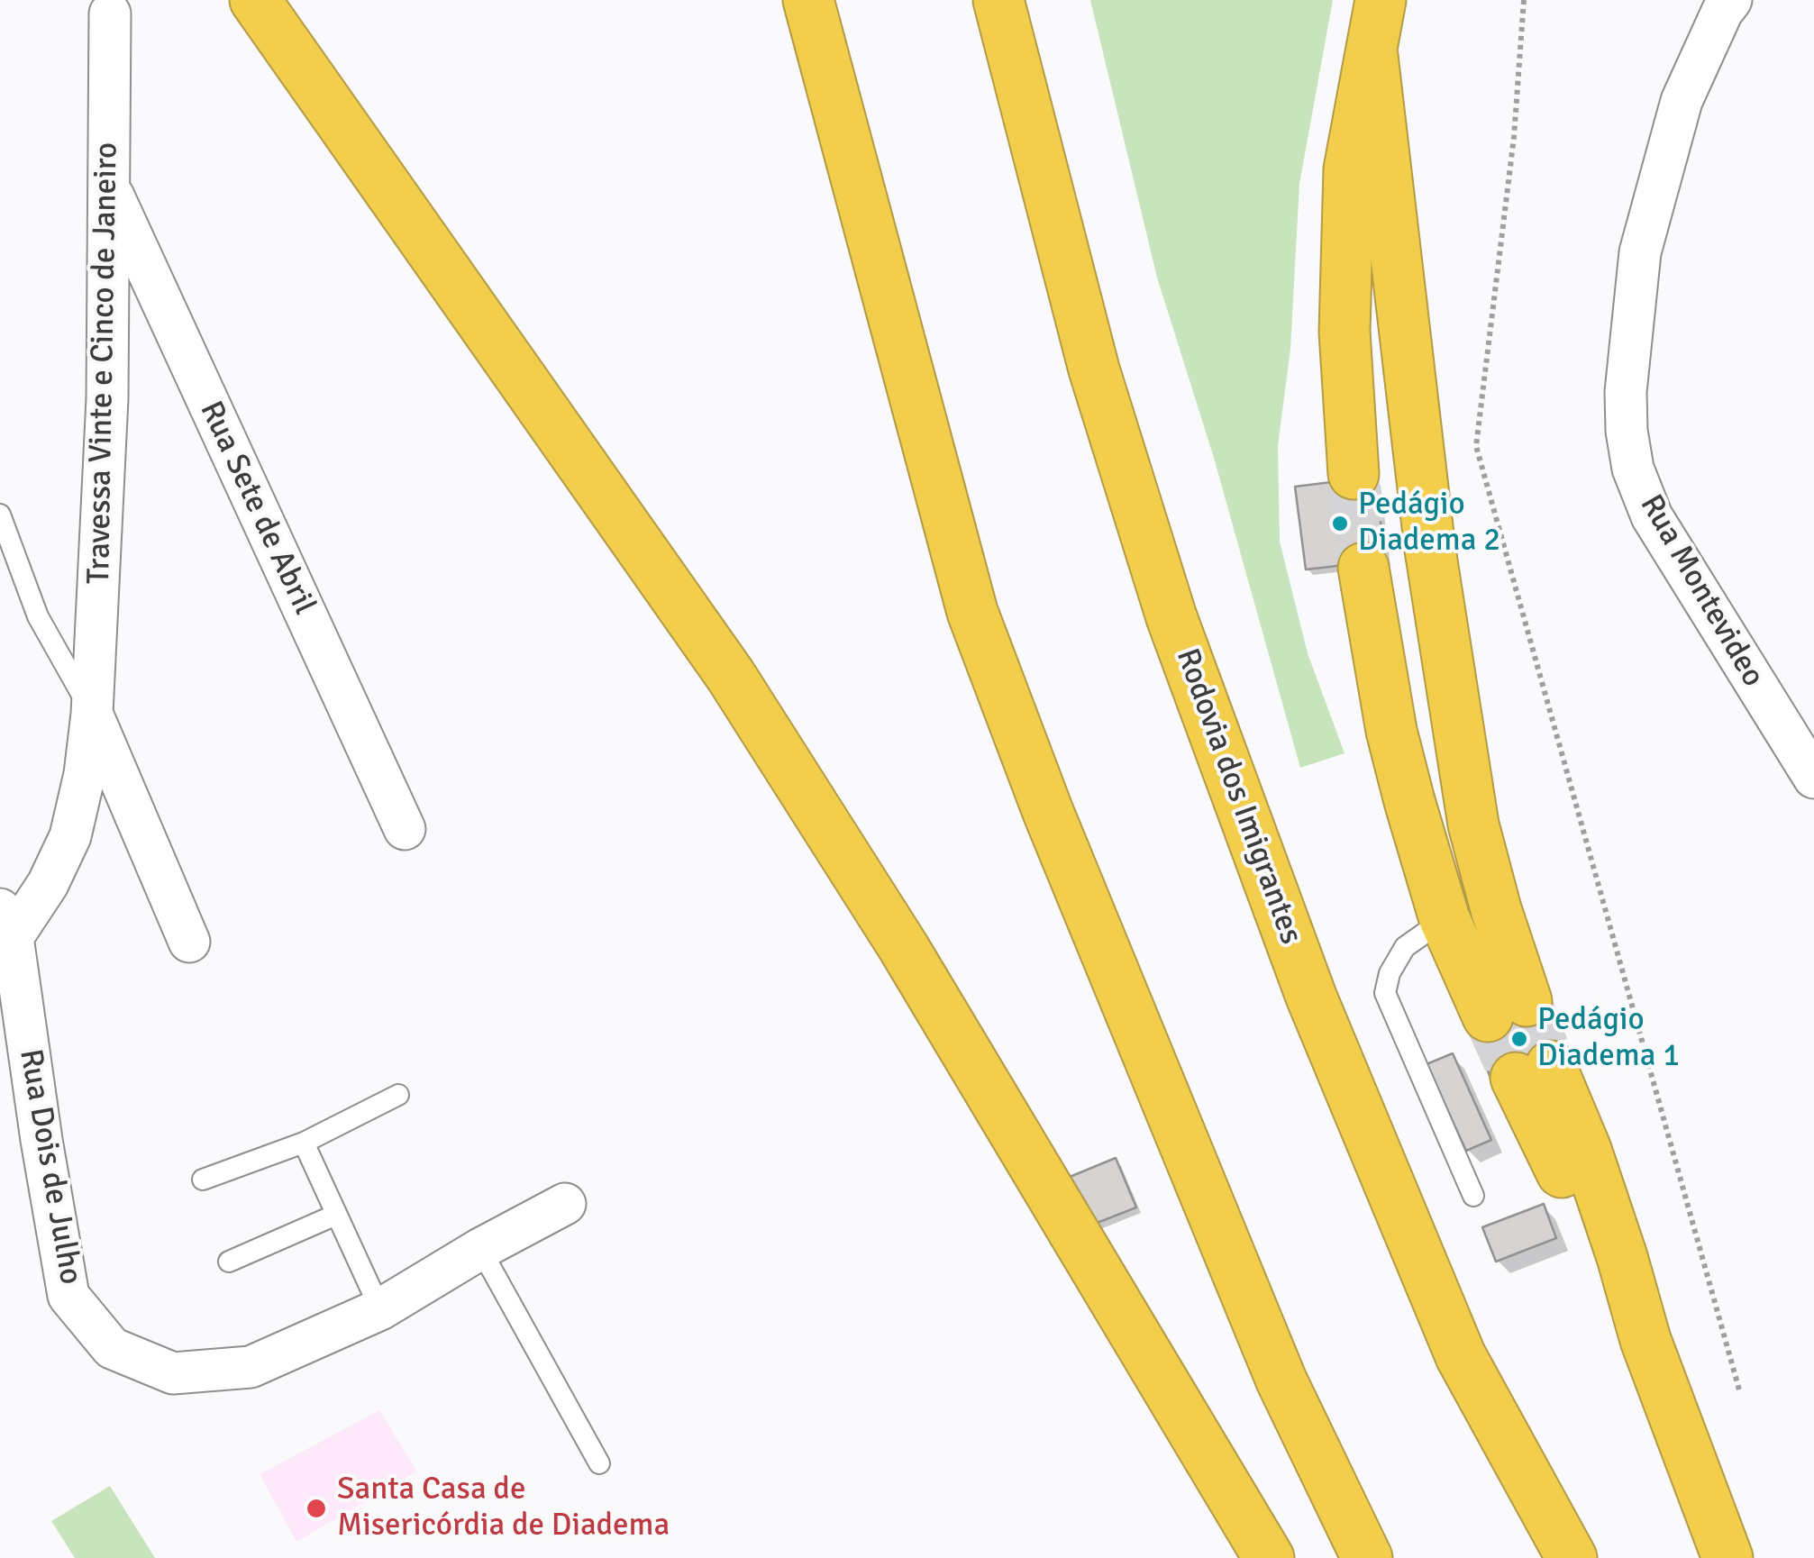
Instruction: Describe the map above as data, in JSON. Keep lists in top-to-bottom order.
{
  "streets": {
    "highway": ["Rodovia dos Imigrantes"],
    "street": [
      "Travessa Vinte e Cinco de Janeiro",
      "Rua Sete de Abril",
      "Rua Montevideo",
      "Rua Dois de Julho"
    ]
  },
  "crossings": [
    ["Travessa Vinte e Cinco de Janeiro", "Rua Sete de Abril"],
    ["Travessa Vinte e Cinco de Janeiro", "Rua Dois de Julho"]
  ],
  "places": ["Pedágio Diadema 2", "Pedágio Diadema 1", "Santa Casa de Misericórdia de Diadema"]
}
